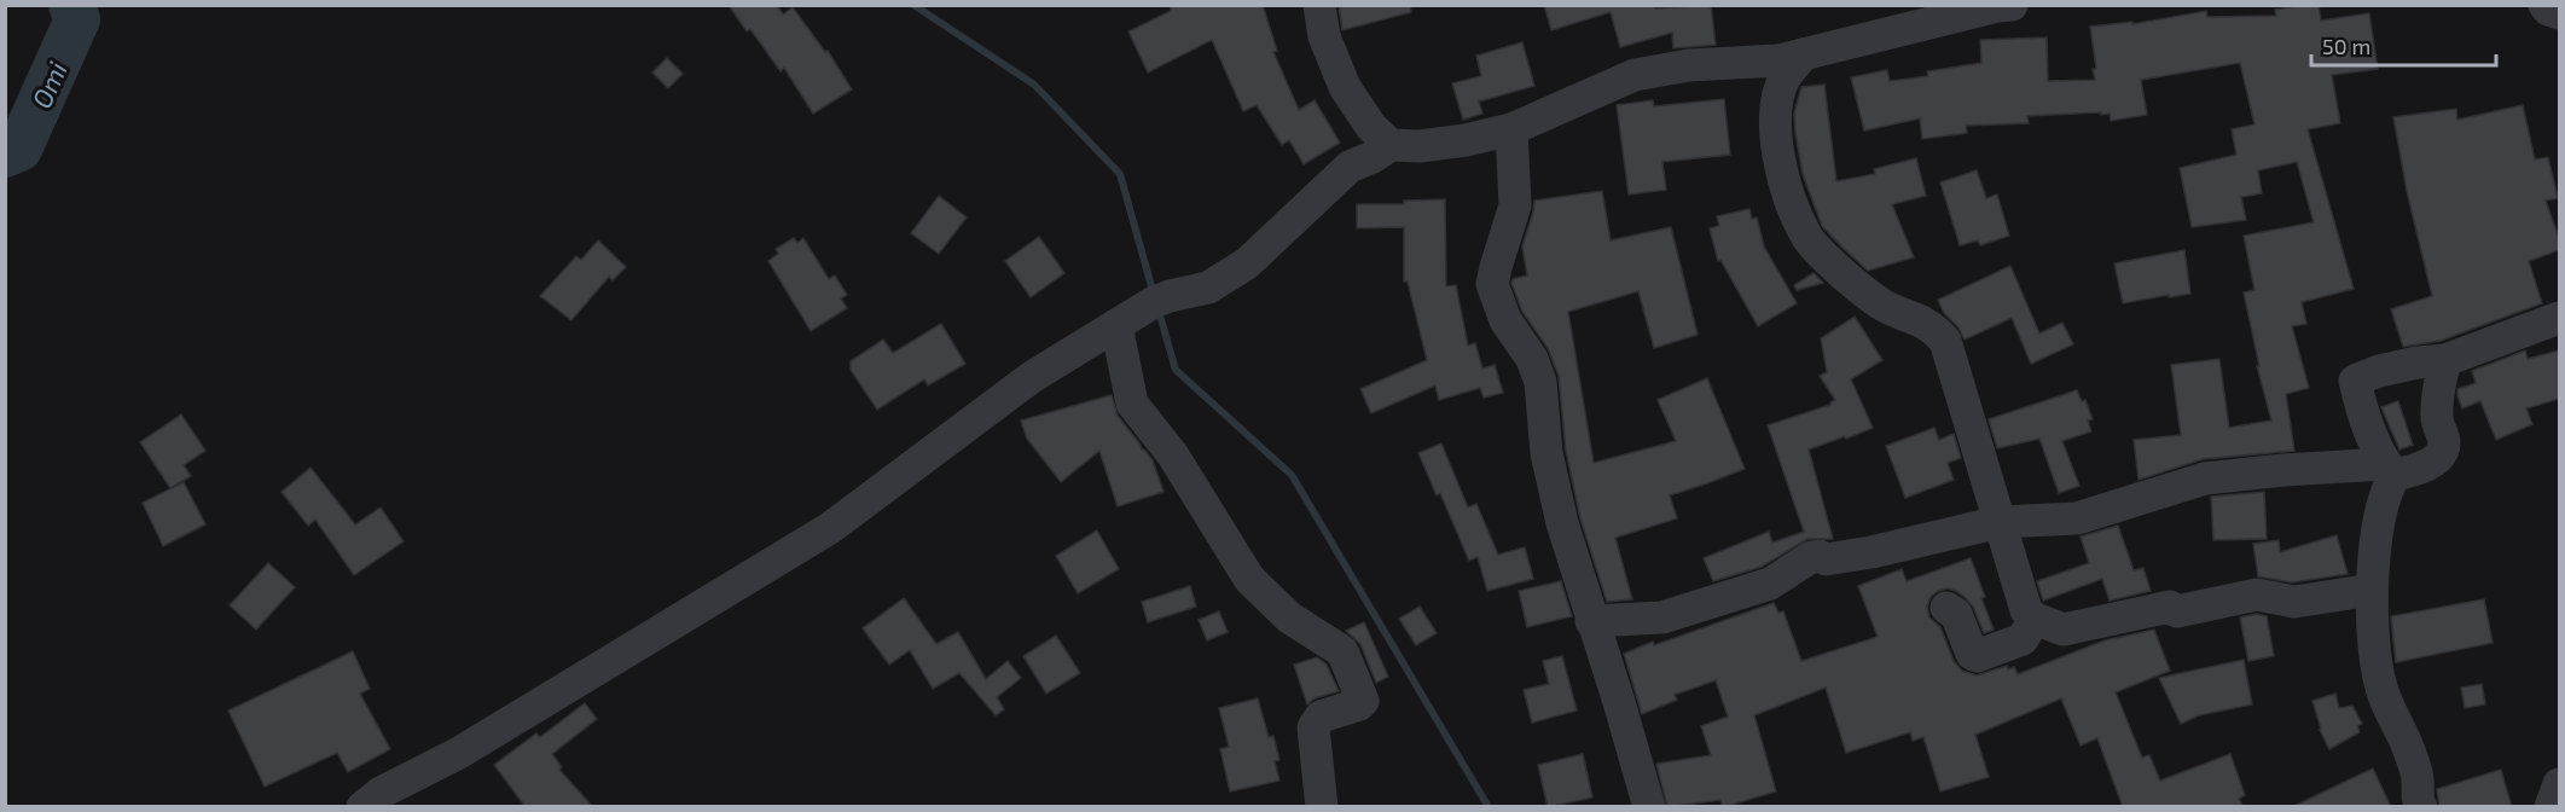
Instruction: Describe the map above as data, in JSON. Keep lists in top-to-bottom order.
{
  "water": ["Omi"],
  "scale_bar": "50 m"
}
